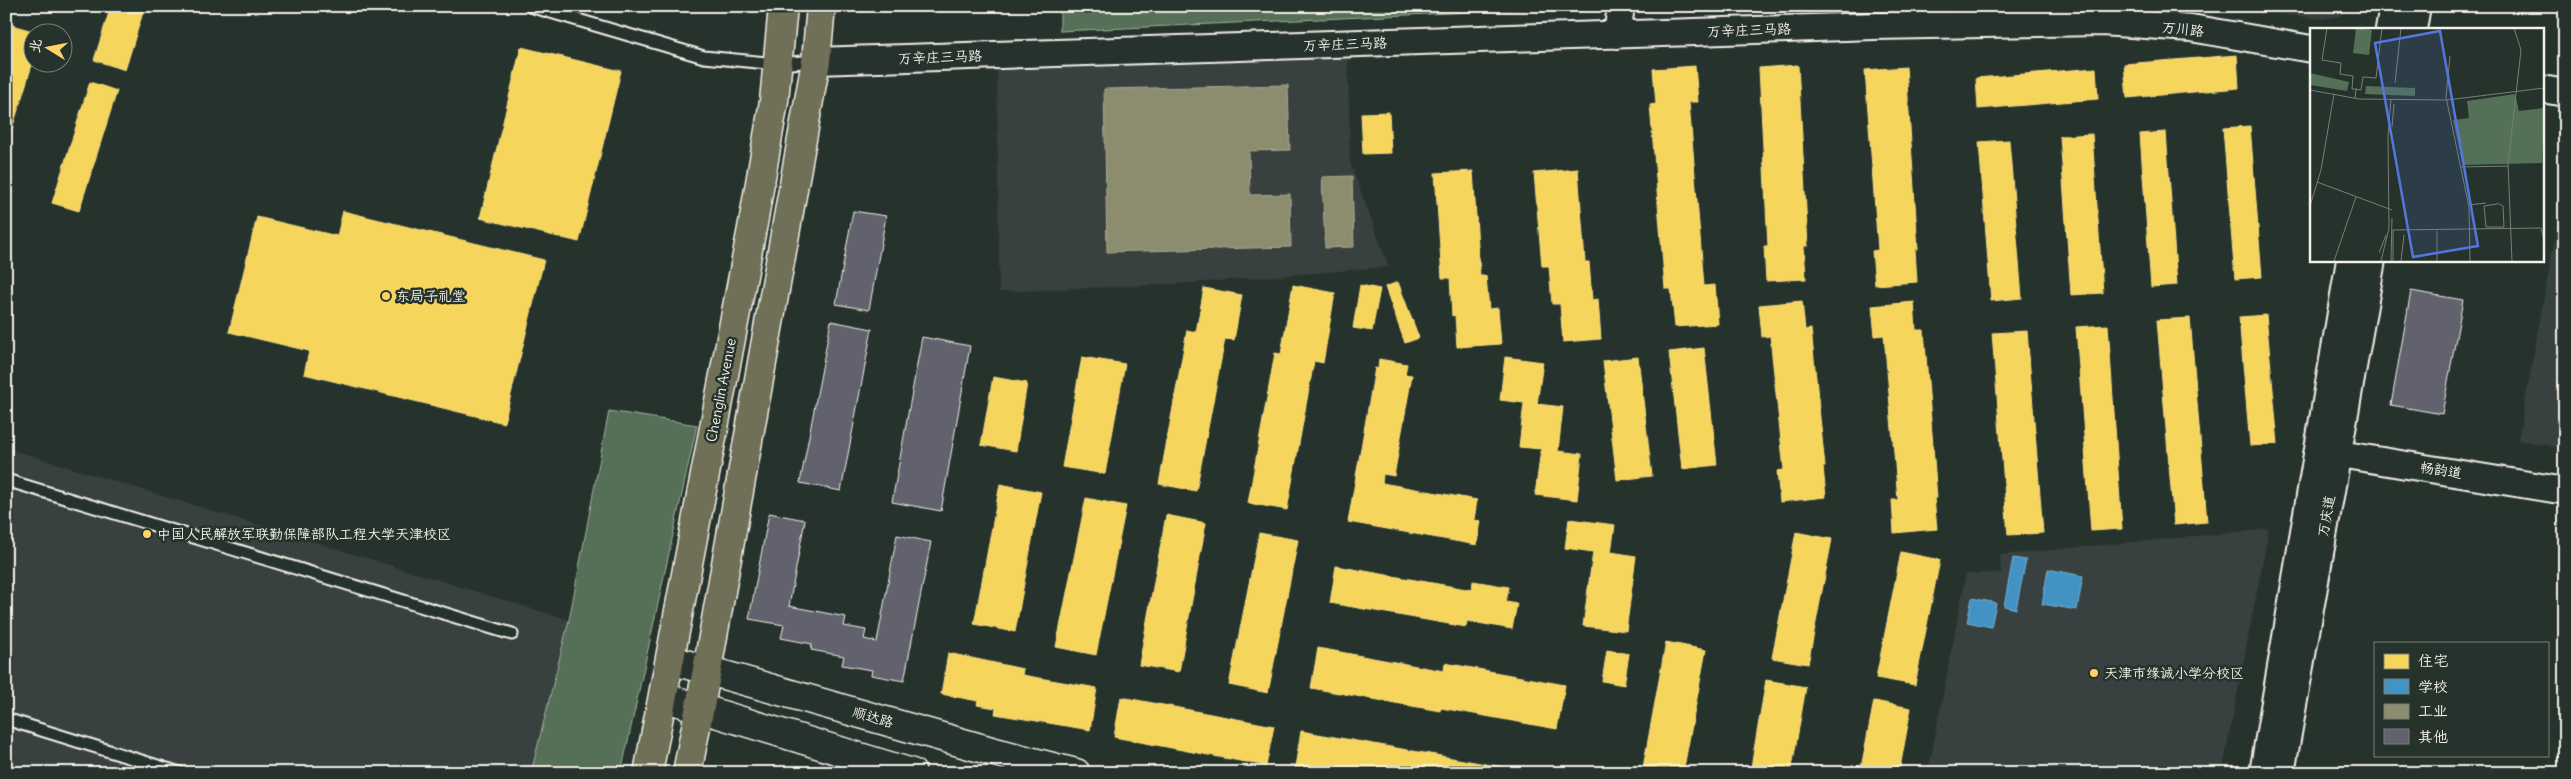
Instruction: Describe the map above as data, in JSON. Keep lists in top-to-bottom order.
{
  "streets": {
    "main road": ["Chenglin Avenue", "顺达路"],
    "street": [
      "万川路",
      "万辛庄三马路",
      "畅韵道",
      "万庆道"
    ]
  },
  "crossings": [
    ["万川路", "万辛庄三马路"],
    ["Chenglin Avenue", "顺达路"],
    ["畅韵道", "万庆道"]
  ],
  "places": ["东局子礼堂", "中国人民解放军联勤保障部队工程大学天津校区", "天津市缘诚小学分校区"],
  "legend": [
    "住宅",
    "学校",
    "工业",
    "其他"
  ],
  "north": "left"
}
